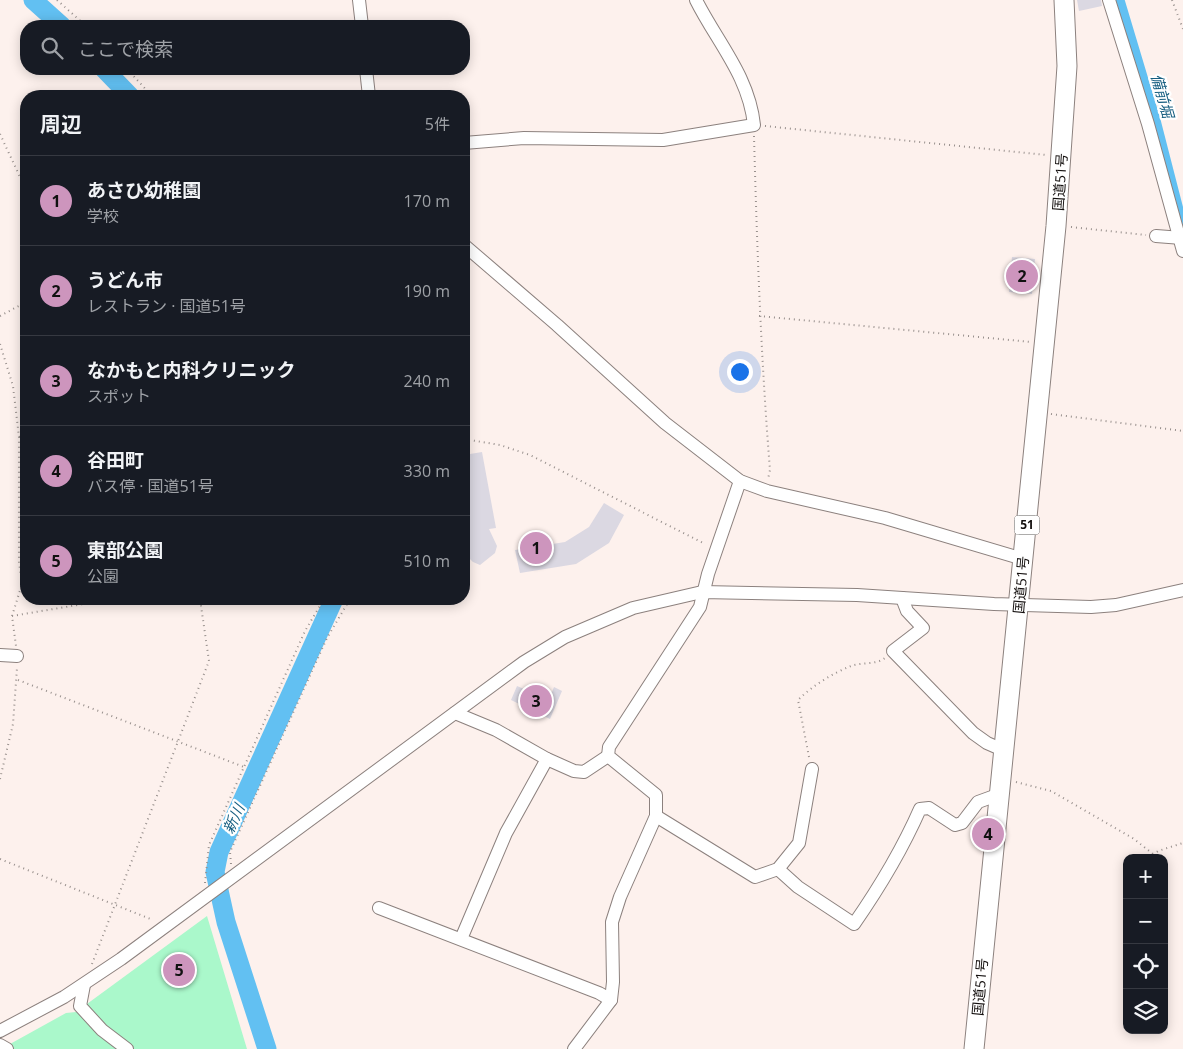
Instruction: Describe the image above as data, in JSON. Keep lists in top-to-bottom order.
{
  "streets": {
    "highway": ["国道51号", "51"]
  },
  "water": ["備前堀", "新川"],
  "page": {
    "search": "ここで検索",
    "heading": ["周辺", "5件"],
    "list": [
      {
        "mark": "1",
        "name": "あさひ幼稚園",
        "note": "学校",
        "value": "170 m"
      },
      {
        "mark": "2",
        "name": "うどん市",
        "note": "レストラン · 国道51号",
        "value": "190 m"
      },
      {
        "mark": "3",
        "name": "なかもと内科クリニック",
        "note": "スポット",
        "value": "240 m"
      },
      {
        "mark": "4",
        "name": "谷田町",
        "note": "バス停 · 国道51号",
        "value": "330 m"
      },
      {
        "mark": "5",
        "name": "東部公園",
        "note": "公園",
        "value": "510 m"
      }
    ],
    "pins": [
      "2",
      "1",
      "3",
      "4",
      "5"
    ],
    "map_buttons": ["+", "−"]
  }
}
